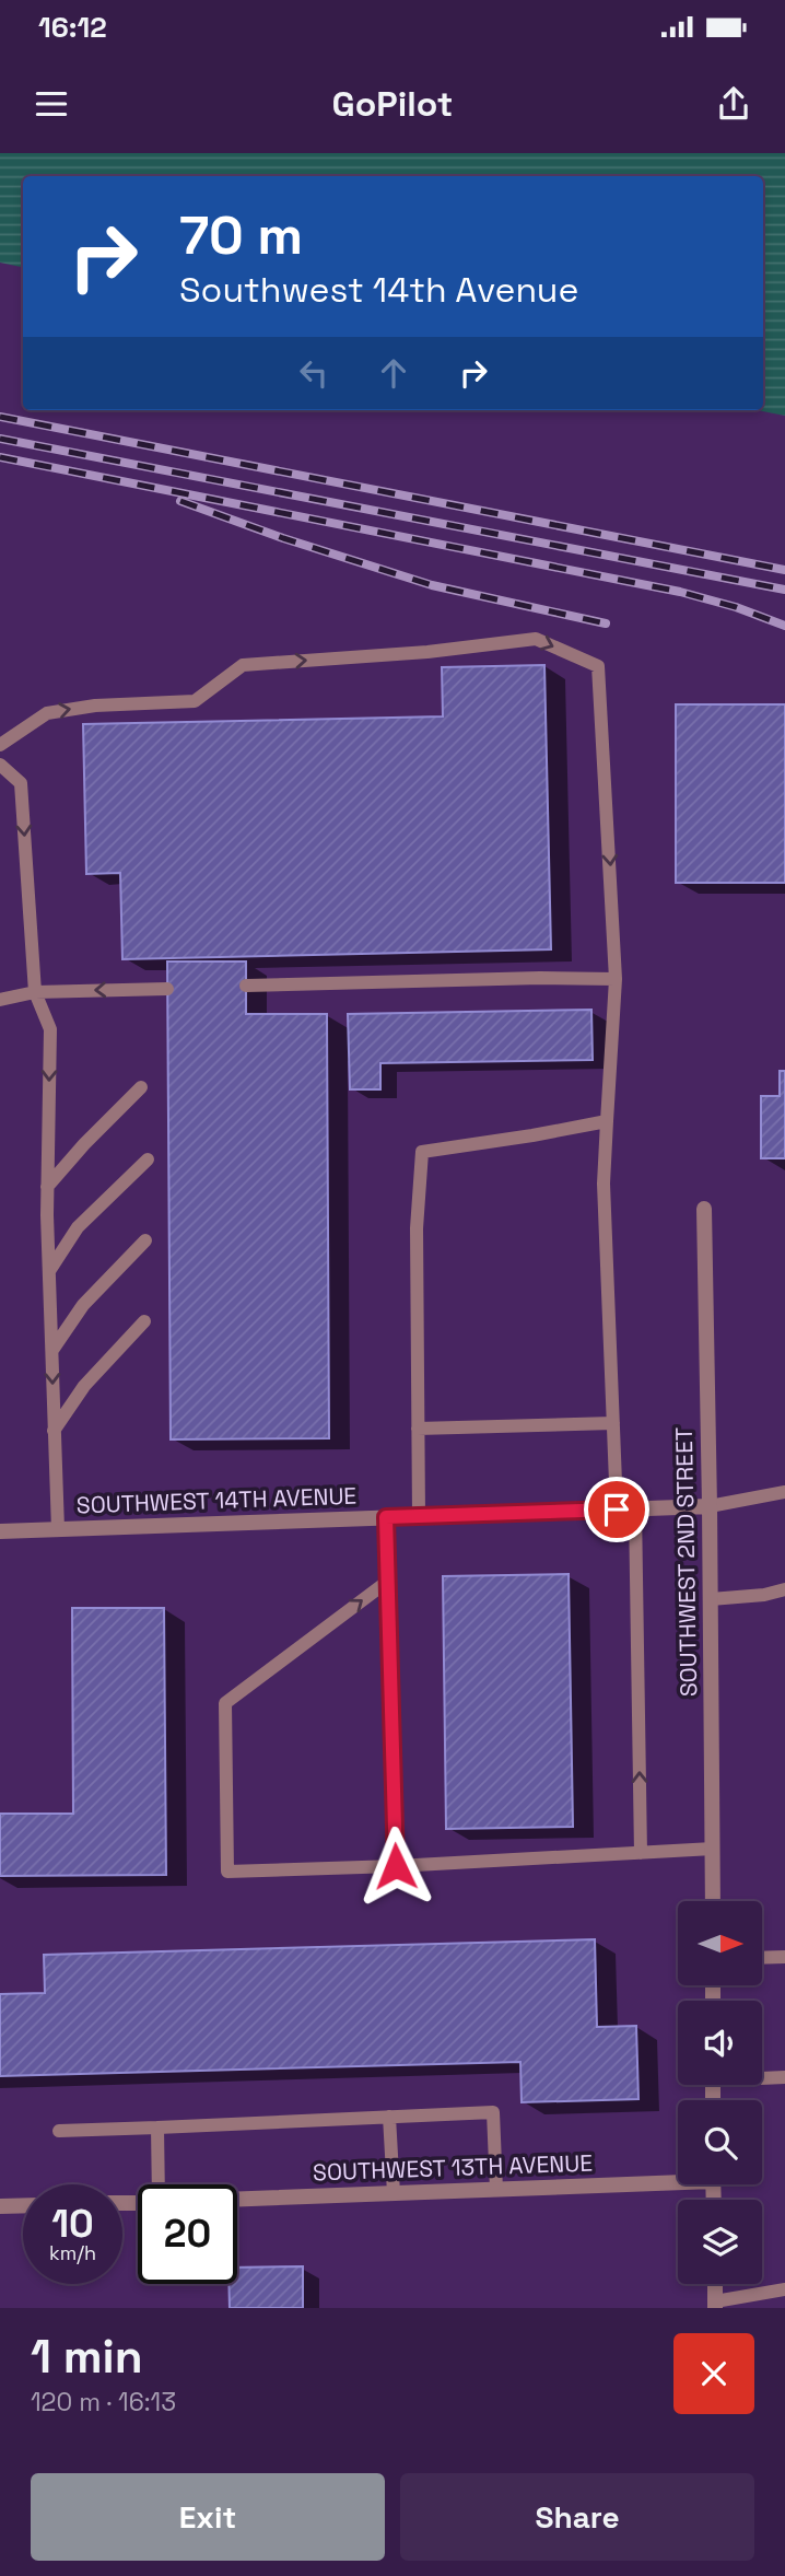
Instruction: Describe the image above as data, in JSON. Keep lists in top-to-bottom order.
{
  "streets": {
    "street": ["SOUTHWEST 14TH AVENUE", "SOUTHWEST 2ND STREET", "SOUTHWEST 13TH AVENUE"]
  },
  "crossings": [
    ["SOUTHWEST 14TH AVENUE", "SOUTHWEST 2ND STREET"]
  ],
  "north": "right",
  "page": {
    "status": "16:12",
    "header": "GoPilot",
    "turn": ["70 m", "Southwest 14th Avenue"],
    "speed": "10 km/h",
    "limit": "20",
    "heading": ["1 min", "120 m · 16:13"],
    "buttons": ["Exit", "Share"]
  }
}
